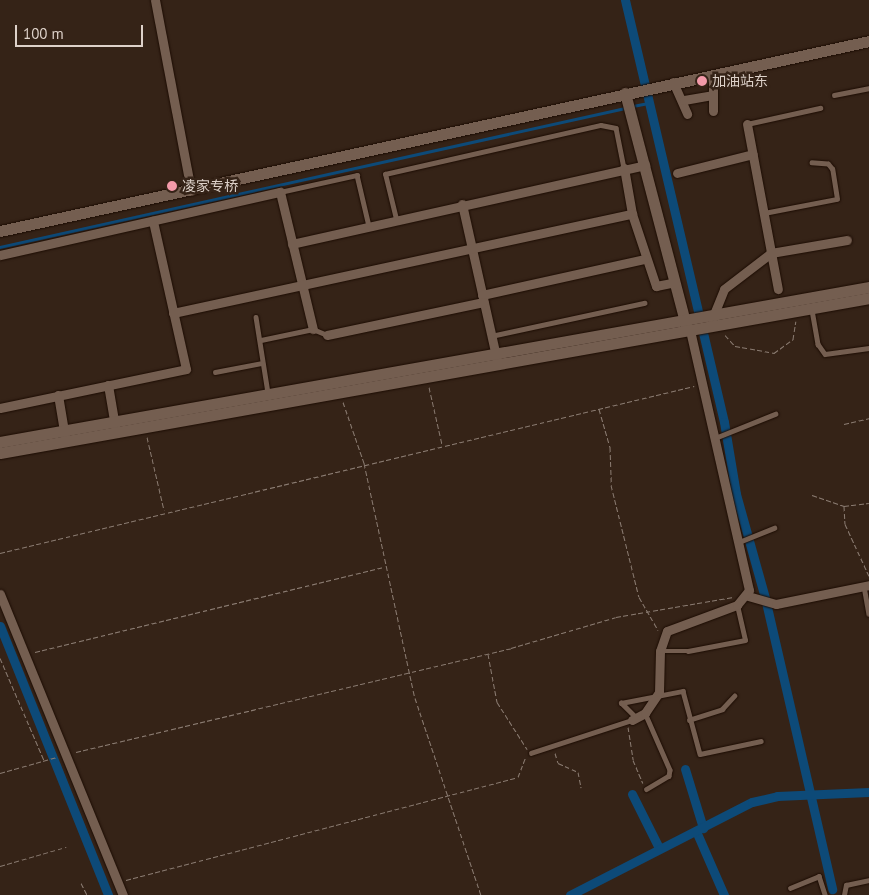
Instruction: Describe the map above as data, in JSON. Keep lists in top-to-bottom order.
{
  "places": ["加油站东", "凌家专桥"],
  "scale_bar": "100 m"
}
